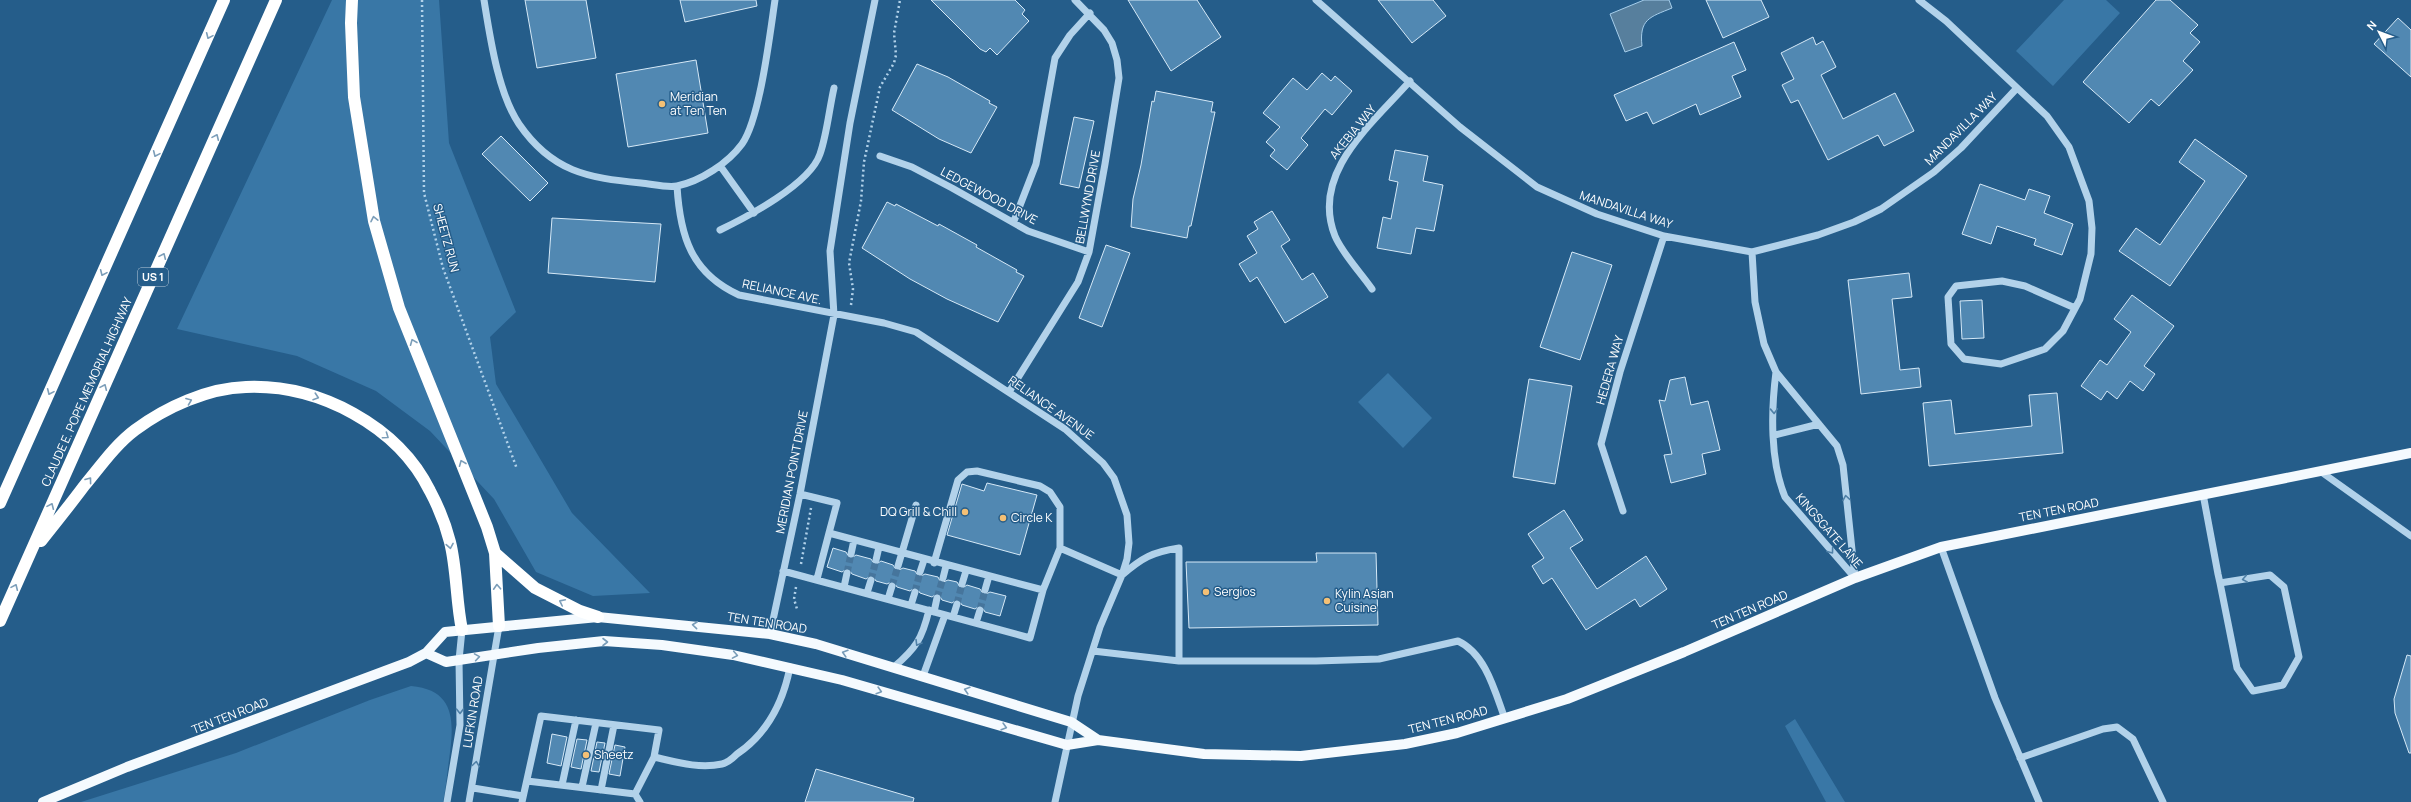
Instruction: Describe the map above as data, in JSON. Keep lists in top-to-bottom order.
{
  "streets": {
    "highway": ["US 1", "CLAUDE E. POPE MEMORIAL HIGHWAY"],
    "main road": ["TEN TEN ROAD"],
    "street": [
      "MANDAVILLA WAY",
      "AKEBIA WAY",
      "LEDGEWOOD DRIVE",
      "BELLWYND DRIVE",
      "RELIANCE AVE.",
      "HEDERA WAY",
      "RELIANCE AVENUE",
      "MERIDIAN POINT DRIVE",
      "KINGSGATE LANE",
      "LUFKIN ROAD"
    ],
    "path": ["SHEETZ RUN"]
  },
  "crossings": [
    ["MANDAVILLA WAY", "AKEBIA WAY"],
    ["MANDAVILLA WAY", "HEDERA WAY"],
    ["MANDAVILLA WAY", "KINGSGATE LANE"],
    ["LEDGEWOOD DRIVE", "BELLWYND DRIVE"],
    ["BELLWYND DRIVE", "RELIANCE AVENUE"],
    ["RELIANCE AVE.", "RELIANCE AVENUE"],
    ["RELIANCE AVE.", "MERIDIAN POINT DRIVE"],
    ["RELIANCE AVENUE", "MERIDIAN POINT DRIVE"],
    ["RELIANCE AVENUE", "TEN TEN ROAD"],
    ["MERIDIAN POINT DRIVE", "TEN TEN ROAD"],
    ["TEN TEN ROAD", "KINGSGATE LANE"],
    ["TEN TEN ROAD", "LUFKIN ROAD"]
  ],
  "places": [
    "Meridian at Ten Ten",
    "DQ Grill & Chill",
    "Circle K",
    "Sergios",
    "Kylin Asian Cuisine",
    "Sheetz"
  ],
  "north": "top left"
}
